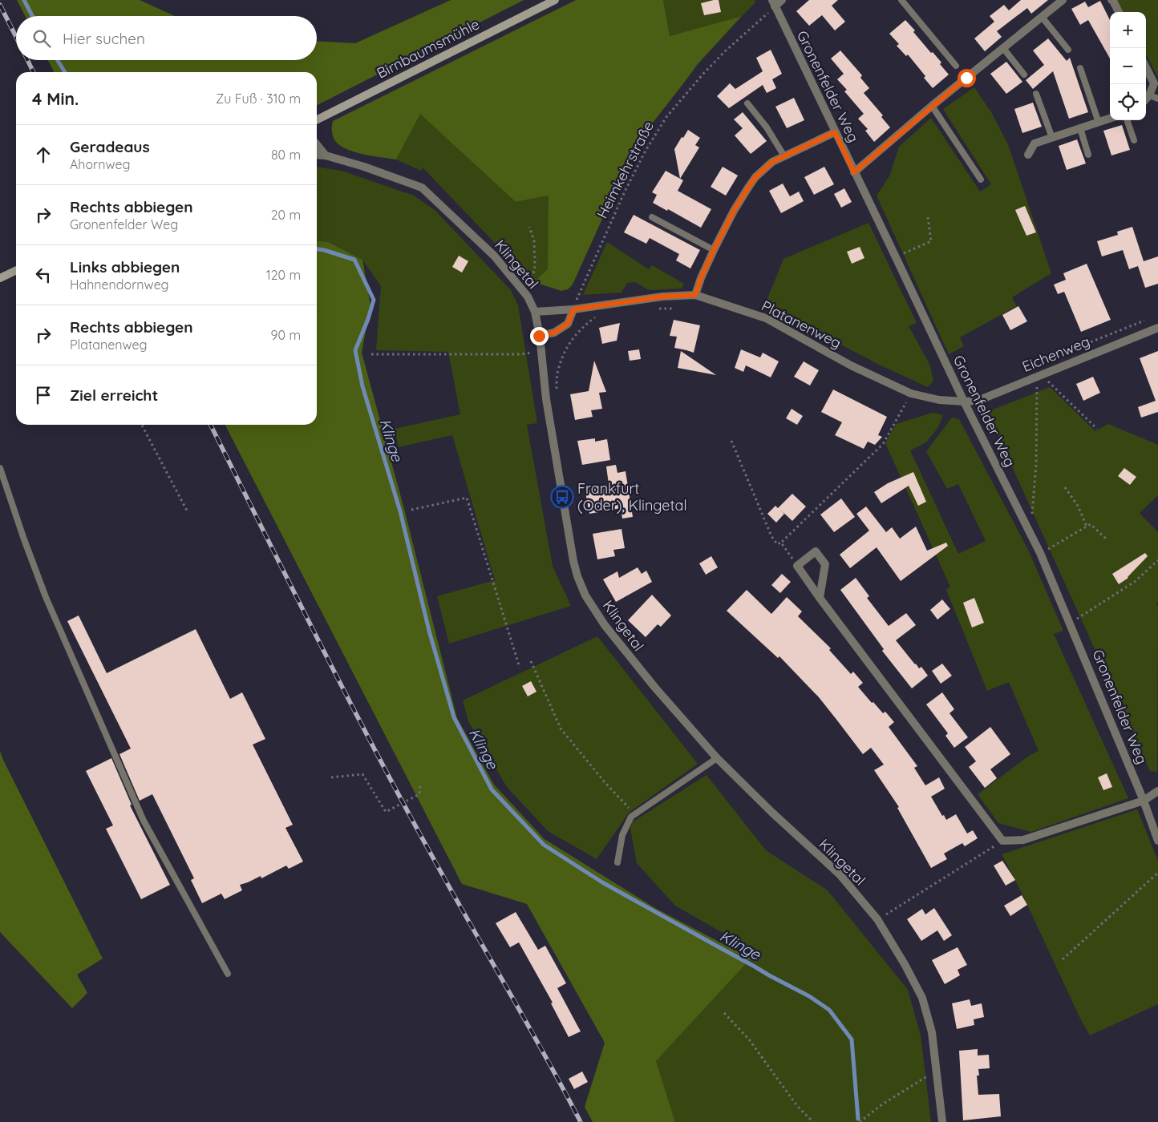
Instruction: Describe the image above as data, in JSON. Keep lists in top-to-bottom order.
{
  "streets": {
    "main road": ["Birnbaumsmühle"],
    "street": [
      "Gronenfelder Weg",
      "Klingetal",
      "Platanenweg",
      "Eichenweg"
    ],
    "path": ["Heimkehrstraße"]
  },
  "crossings": [
    ["Gronenfelder Weg", "Heimkehrstraße"],
    ["Gronenfelder Weg", "Platanenweg"],
    ["Gronenfelder Weg", "Eichenweg"],
    ["Heimkehrstraße", "Platanenweg"],
    ["Klingetal", "Platanenweg"],
    ["Platanenweg", "Eichenweg"]
  ],
  "water": ["Klinge"],
  "places": {
    "bus stop": ["Frankfurt (Oder), Klingetal"]
  },
  "page": {
    "map_buttons": ["+", "−"],
    "search": "Hier suchen",
    "heading": ["4 Min.", "Zu Fuß · 310 m"],
    "list": [
      ["Geradeaus", "Ahornweg", "80 m"],
      ["Rechts abbiegen", "Gronenfelder Weg", "20 m"],
      ["Links abbiegen", "Hahnendornweg", "120 m"],
      ["Rechts abbiegen", "Platanenweg", "90 m"],
      "Ziel erreicht"
    ]
  }
}
